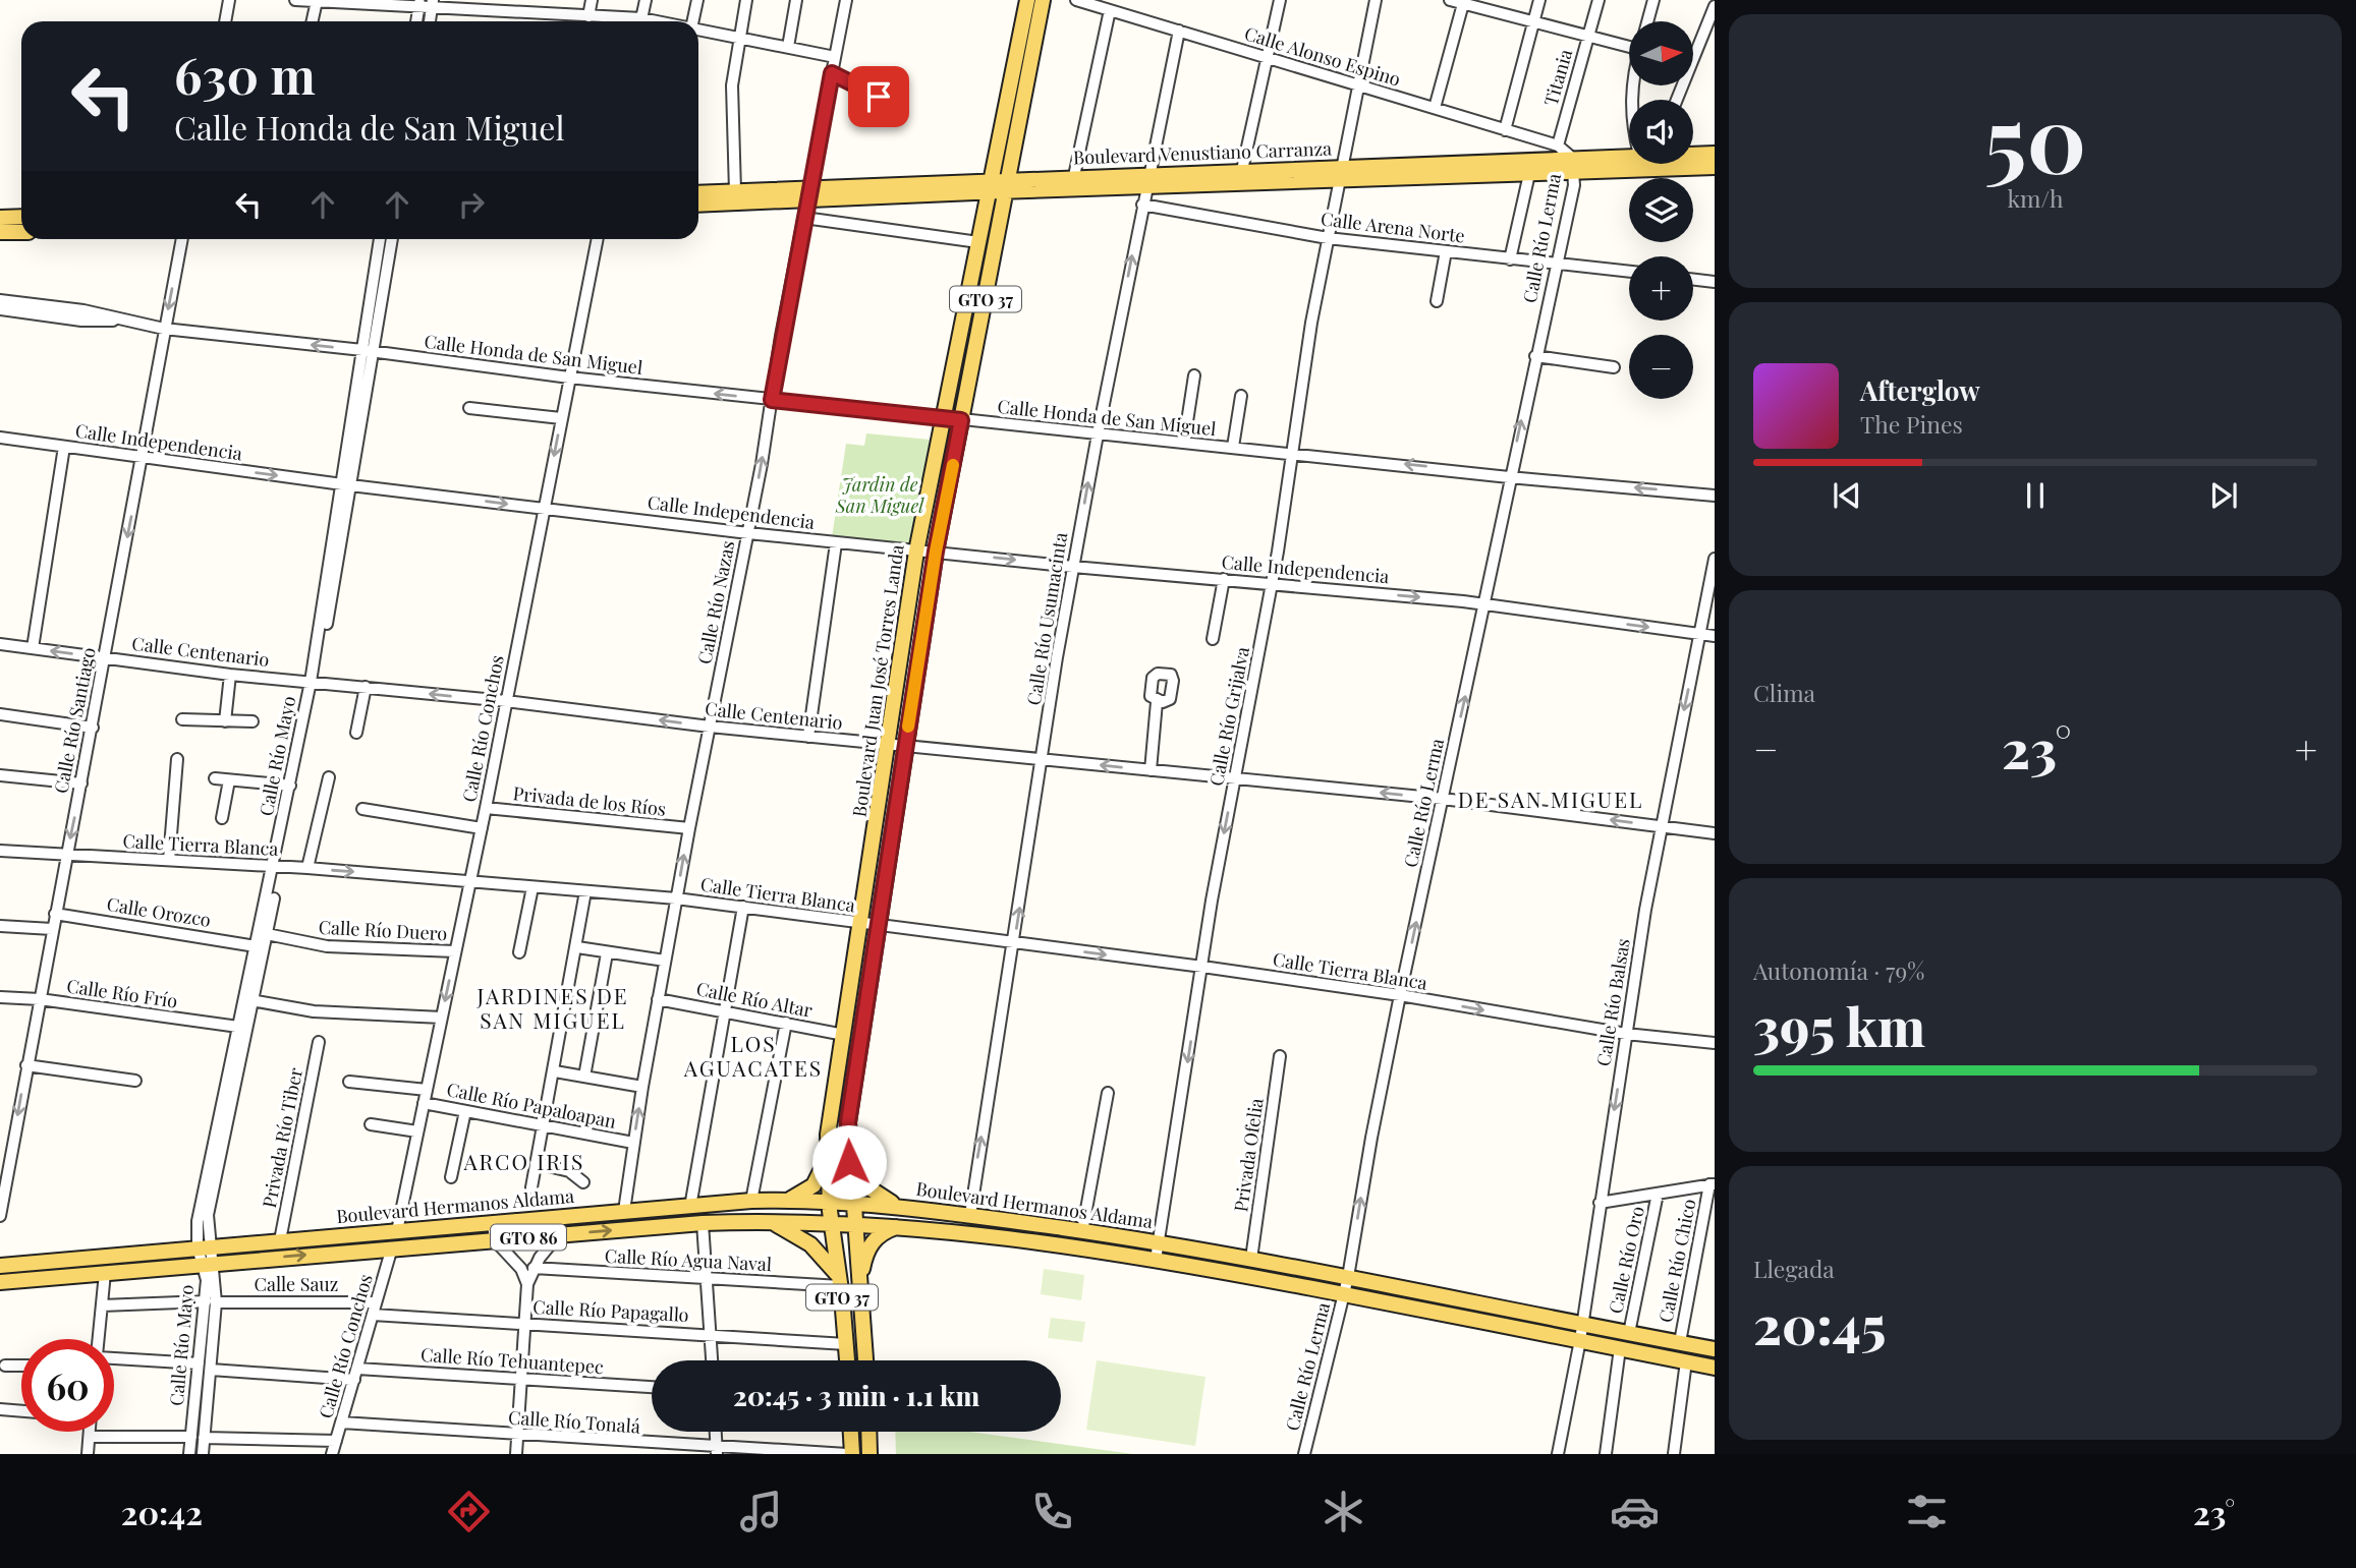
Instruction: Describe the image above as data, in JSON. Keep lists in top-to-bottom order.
{
  "streets": {
    "main road": [
      "Boulevard Venustiano Carranza",
      "GTO 37",
      "Boulevard Juan José Torres Landa",
      "Boulevard Hermanos Aldama",
      "GTO 86"
    ],
    "street": [
      "Calle Alonso Espino",
      "Titania",
      "Calle Arena Norte",
      "Calle Río Lerma",
      "Calle Honda de San Miguel",
      "Calle Independencia",
      "Calle Río Nazas",
      "Calle Río Usumacinta",
      "Calle Centenario",
      "Calle Río Grijalva",
      "Calle Río Santiago",
      "Calle Río Conchos",
      "Calle Río Mayo",
      "Privada de los Ríos",
      "Calle Tierra Blanca",
      "Calle Orozco",
      "Calle Río Duero",
      "Calle Río Frío",
      "Calle Río Altar",
      "Calle Río Balsas",
      "Calle Río Papaloapan",
      "Privada Río Tiber",
      "Privada Ofelia",
      "Calle Río Agua Naval",
      "Calle Río Oro",
      "Calle Río Chico",
      "Calle Sauz",
      "Calle Río Papagallo",
      "Calle Río Tehuantepec",
      "Calle Río Tonalá"
    ]
  },
  "crossings": [
    ["Calle Alonso Espino", "Titania"],
    ["Calle Alonso Espino", "Calle Río Usumacinta"],
    ["Calle Alonso Espino", "Calle Río Grijalva"],
    ["Boulevard Venustiano Carranza", "Calle Río Lerma"],
    ["Boulevard Venustiano Carranza", "Calle Río Nazas"],
    ["Boulevard Venustiano Carranza", "Calle Río Usumacinta"],
    ["Boulevard Venustiano Carranza", "Boulevard Juan José Torres Landa"],
    ["Boulevard Venustiano Carranza", "Calle Río Grijalva"],
    ["Calle Arena Norte", "Calle Río Lerma"],
    ["Calle Arena Norte", "Calle Río Usumacinta"],
    ["Calle Arena Norte", "Calle Río Grijalva"],
    ["Calle Río Lerma", "Calle Honda de San Miguel"],
    ["Calle Río Lerma", "Calle Independencia"],
    ["Calle Río Lerma", "Calle Centenario"],
    ["Calle Río Lerma", "Calle Tierra Blanca"],
    ["Calle Río Lerma", "Boulevard Hermanos Aldama"],
    ["Calle Honda de San Miguel", "Calle Río Nazas"],
    ["Calle Honda de San Miguel", "Calle Río Usumacinta"],
    ["Calle Honda de San Miguel", "Boulevard Juan José Torres Landa"],
    ["Calle Honda de San Miguel", "Calle Río Grijalva"],
    ["Calle Honda de San Miguel", "Calle Río Santiago"],
    ["Calle Honda de San Miguel", "Calle Río Conchos"],
    ["Calle Honda de San Miguel", "Calle Río Mayo"],
    ["Calle Independencia", "Calle Río Nazas"],
    ["Calle Independencia", "Calle Río Usumacinta"],
    ["Calle Independencia", "Boulevard Juan José Torres Landa"],
    ["Calle Independencia", "Calle Río Grijalva"],
    ["Calle Independencia", "Calle Río Santiago"],
    ["Calle Independencia", "Calle Río Conchos"],
    ["Calle Independencia", "Calle Río Mayo"],
    ["Calle Independencia", "Calle Río Balsas"],
    ["Calle Río Nazas", "Calle Centenario"],
    ["Calle Río Nazas", "Privada de los Ríos"],
    ["Calle Río Nazas", "Calle Tierra Blanca"],
    ["Calle Río Nazas", "Calle Río Altar"],
    ["Calle Río Nazas", "Calle Río Papaloapan"],
    ["Calle Río Nazas", "Boulevard Hermanos Aldama"],
    ["Calle Río Usumacinta", "Calle Centenario"],
    ["Calle Río Usumacinta", "Calle Tierra Blanca"],
    ["Calle Río Usumacinta", "Boulevard Hermanos Aldama"],
    ["Calle Centenario", "Boulevard Juan José Torres Landa"],
    ["Calle Centenario", "Calle Río Grijalva"],
    ["Calle Centenario", "Calle Río Santiago"],
    ["Calle Centenario", "Calle Río Conchos"],
    ["Calle Centenario", "Calle Río Mayo"],
    ["Calle Centenario", "Calle Río Balsas"],
    ["Boulevard Juan José Torres Landa", "Calle Tierra Blanca"],
    ["Boulevard Juan José Torres Landa", "Calle Río Altar"],
    ["Boulevard Juan José Torres Landa", "Boulevard Hermanos Aldama"],
    ["Boulevard Juan José Torres Landa", "Calle Río Agua Naval"],
    ["Boulevard Juan José Torres Landa", "Calle Río Papagallo"],
    ["Calle Río Grijalva", "Calle Tierra Blanca"],
    ["Calle Río Grijalva", "Boulevard Hermanos Aldama"],
    ["Calle Río Santiago", "Calle Tierra Blanca"],
    ["Calle Río Santiago", "Calle Orozco"],
    ["Calle Río Santiago", "Calle Río Frío"],
    ["Calle Río Conchos", "Privada de los Ríos"],
    ["Calle Río Conchos", "Calle Tierra Blanca"],
    ["Calle Río Conchos", "Calle Río Duero"],
    ["Calle Río Conchos", "Calle Río Papaloapan"],
    ["Calle Río Conchos", "Boulevard Hermanos Aldama"],
    ["Calle Río Conchos", "Calle Sauz"],
    ["Calle Río Conchos", "Calle Río Papagallo"],
    ["Calle Río Conchos", "Calle Río Tehuantepec"],
    ["Calle Río Conchos", "Calle Río Tonalá"],
    ["Calle Río Mayo", "Calle Tierra Blanca"],
    ["Calle Río Mayo", "Calle Orozco"],
    ["Calle Río Mayo", "Calle Río Duero"],
    ["Calle Río Mayo", "Calle Río Frío"],
    ["Calle Río Mayo", "Boulevard Hermanos Aldama"],
    ["Calle Río Mayo", "Calle Sauz"],
    ["Calle Río Mayo", "Calle Río Tehuantepec"],
    ["Calle Tierra Blanca", "Calle Río Balsas"],
    ["Calle Río Balsas", "Boulevard Hermanos Aldama"],
    ["Privada Río Tiber", "Boulevard Hermanos Aldama"],
    ["Privada Ofelia", "Boulevard Hermanos Aldama"],
    ["Boulevard Hermanos Aldama", "Calle Río Oro"],
    ["Boulevard Hermanos Aldama", "Calle Río Chico"],
    ["Calle Sauz", "Calle Río Papagallo"]
  ],
  "one_way": [
    "Calle Río Lerma",
    "Calle Honda de San Miguel",
    "Calle Independencia",
    "Calle Río Usumacinta",
    "Calle Centenario",
    "Calle Río Balsas"
  ],
  "districts": [
    "DE SAN MIGUEL",
    "JARDINES DE SAN MIGUEL",
    "LOS AGUACATES",
    "ARCO IRIS"
  ],
  "parks": ["Jardin de San Miguel"],
  "north": "right",
  "page": {
    "tile": [
      ["50", "km/h"],
      "Clima",
      ["Autonomía · 79%", "395 km"],
      ["Llegada", "20:45"]
    ],
    "map_buttons": ["+", "−"],
    "turn": ["630 m", "Calle Honda de San Miguel"],
    "song": ["Afterglow", "The Pines"],
    "heat": ["−", "23°", "+"],
    "limit": "60",
    "trip": "20:45 · 3 min · 1.1 km",
    "tabs": ["20:42", "23°"]
  }
}
